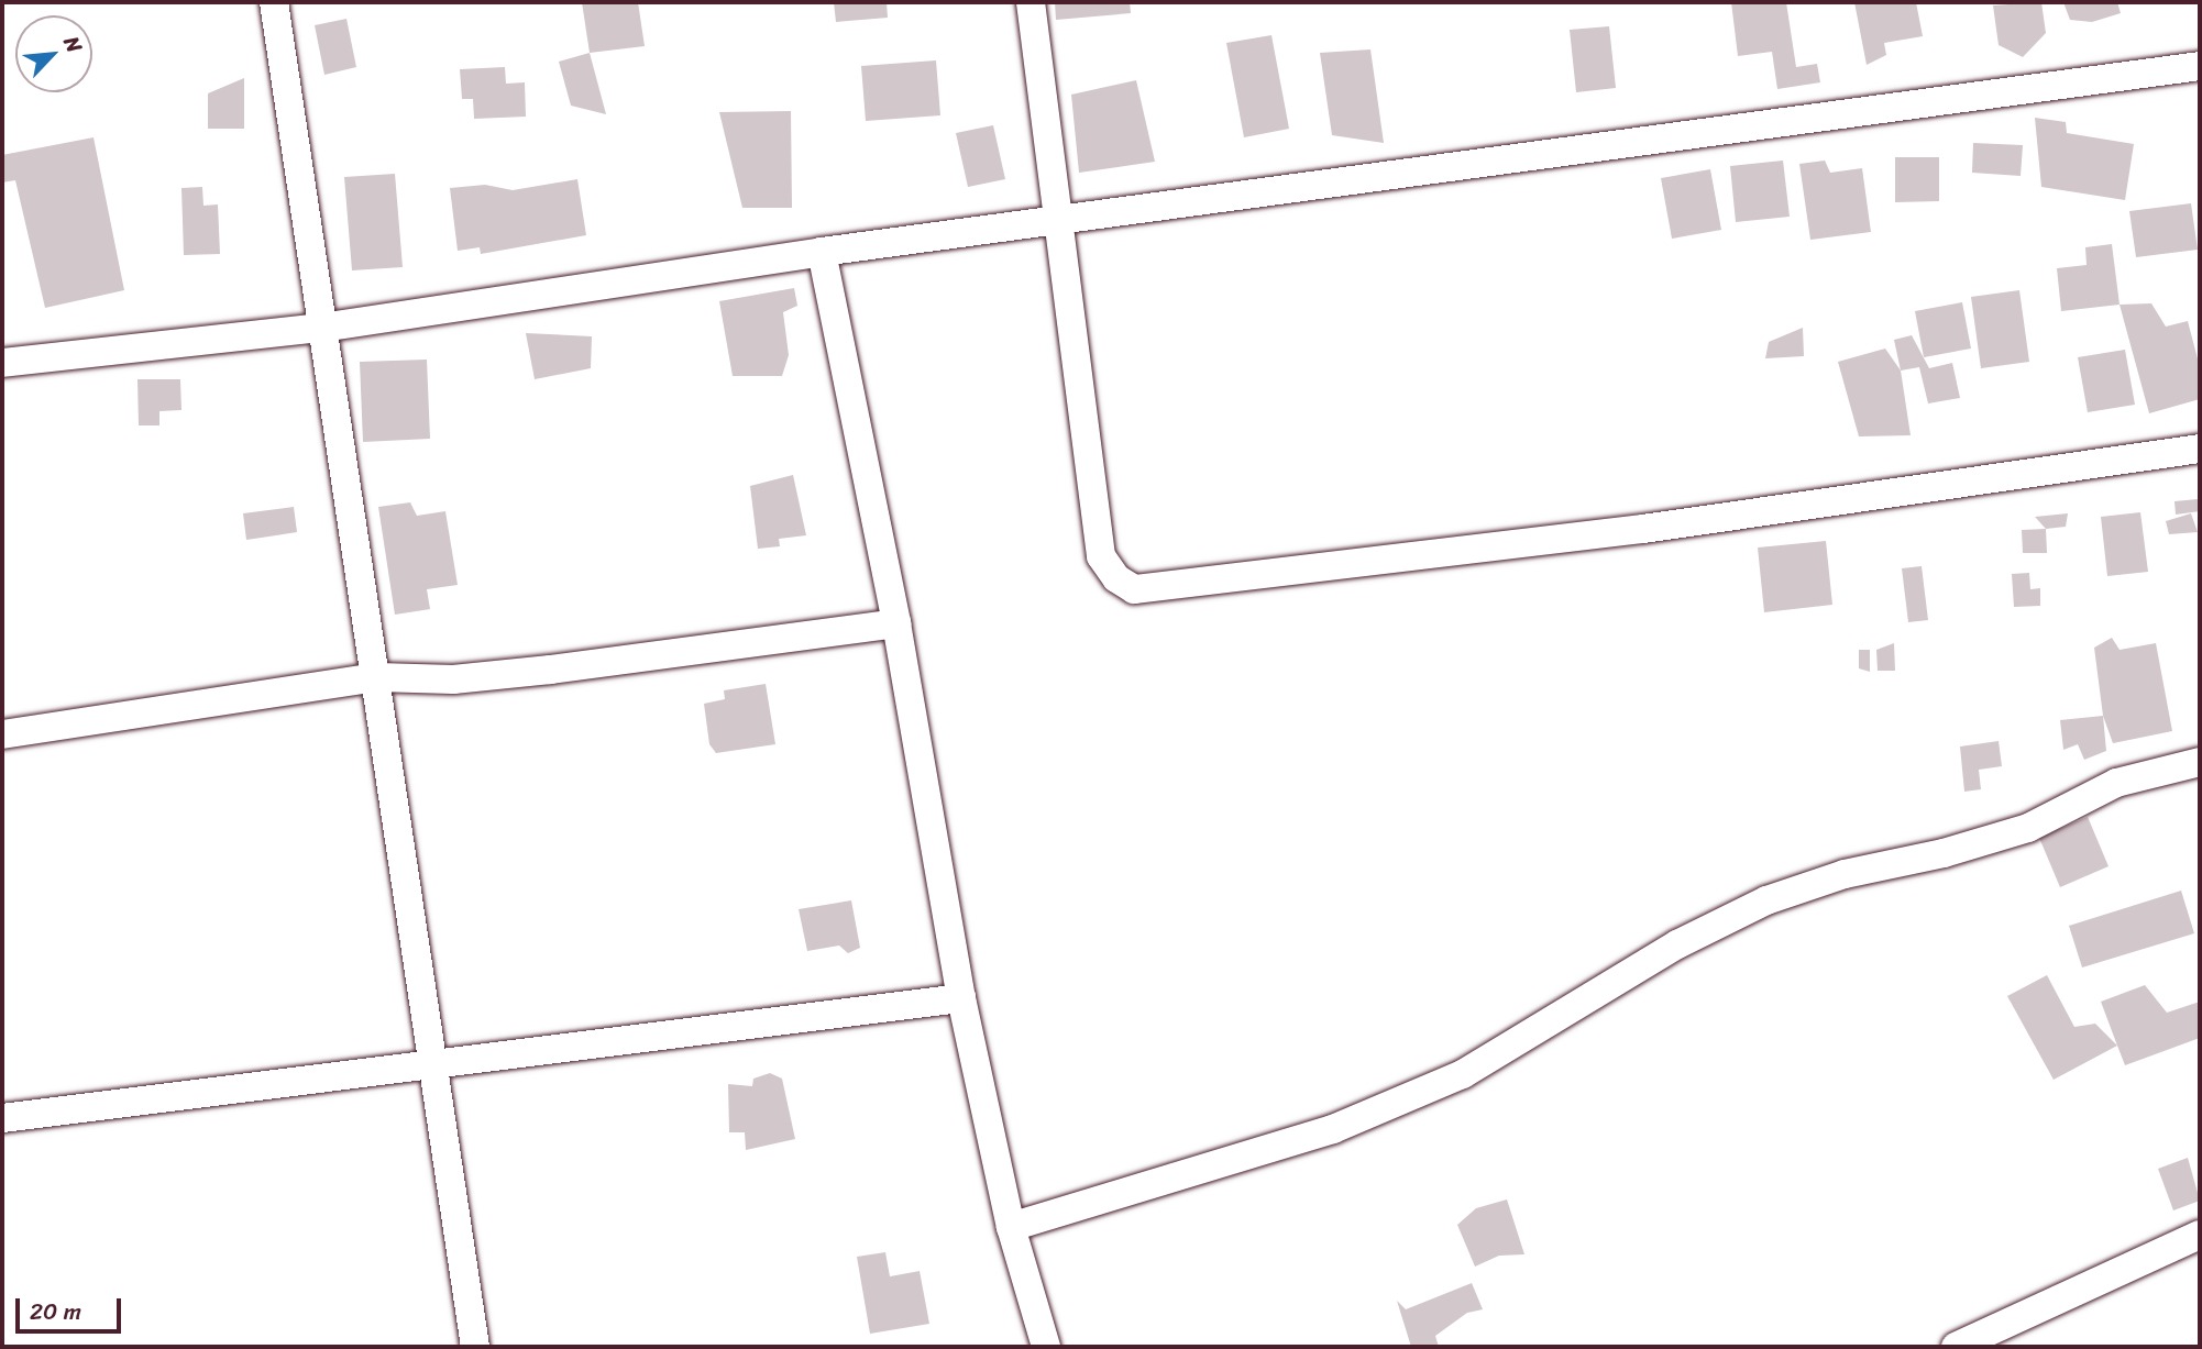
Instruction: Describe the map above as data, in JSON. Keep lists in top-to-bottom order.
{
  "scale_bar": "20 m",
  "north": "top right"
}
